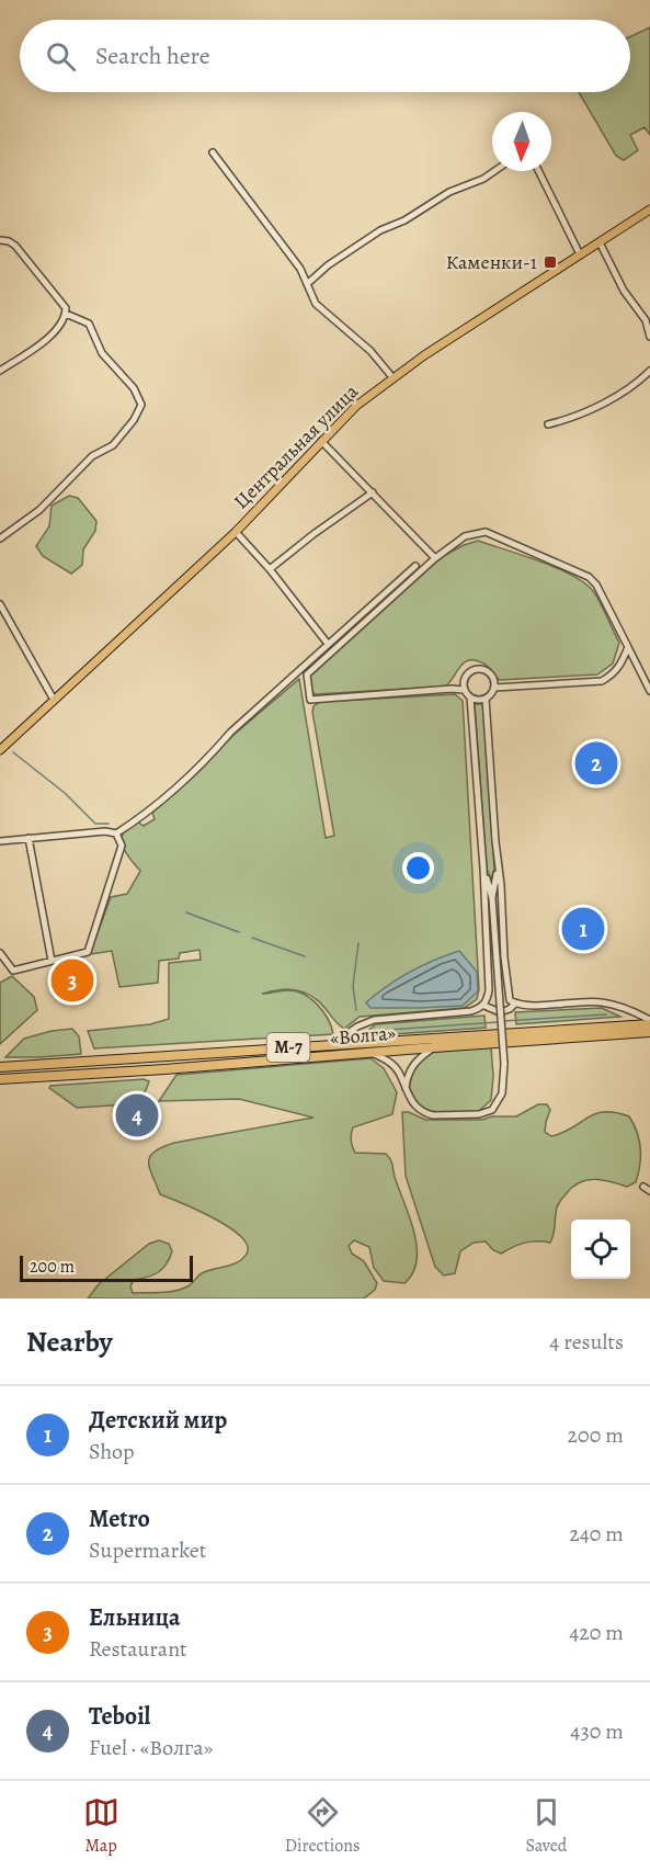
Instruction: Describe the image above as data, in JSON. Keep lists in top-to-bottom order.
{
  "streets": {
    "highway": ["«Волга»", "М-7"],
    "main road": ["Центральная улица"]
  },
  "places": {
    "transit": ["Каменки-1"]
  },
  "scale_bar": "200 m",
  "north": "bottom",
  "page": {
    "search": "Search here",
    "pins": [
      "2",
      "1",
      "3",
      "4"
    ],
    "scale": "200 m",
    "heading": ["Nearby", "4 results"],
    "list": [
      {
        "mark": "1",
        "name": "Детский мир",
        "note": "Shop",
        "value": "200 m"
      },
      {
        "mark": "2",
        "name": "Metro",
        "note": "Supermarket",
        "value": "240 m"
      },
      {
        "mark": "3",
        "name": "Ельница",
        "note": "Restaurant",
        "value": "420 m"
      },
      {
        "mark": "4",
        "name": "Teboil",
        "note": "Fuel · «Волга»",
        "value": "430 m"
      }
    ],
    "nav": ["Map", "Directions", "Saved"]
  }
}
